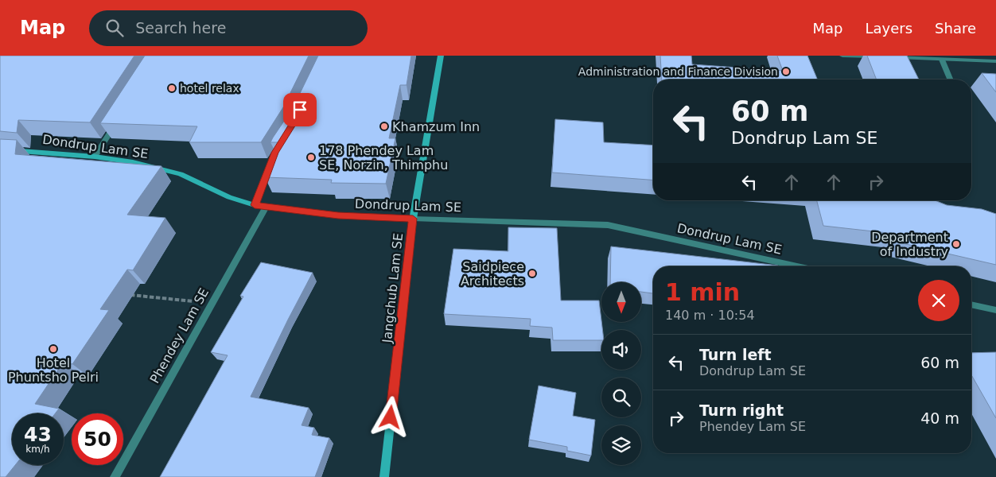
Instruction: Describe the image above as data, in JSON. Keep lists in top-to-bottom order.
{
  "streets": {
    "main road": ["Dondrup Lam SE", "Jangchub Lam SE"],
    "street": ["Phendey Lam SE"]
  },
  "crossings": [
    ["Dondrup Lam SE", "Jangchub Lam SE"],
    ["Dondrup Lam SE", "Phendey Lam SE"]
  ],
  "places": [
    "Administration and Finance Division",
    "hotel relax",
    "Khamzum Inn",
    "178 Phendey Lam SE, Norzin, Thimphu",
    "Department of Industry",
    "Saidpiece Architects",
    "Hotel Phuntsho Pelri"
  ],
  "north": "bottom",
  "page": {
    "header": "Map",
    "search": "Search here",
    "nav": ["Map", "Layers", "Share"],
    "turn": ["60 m", "Dondrup Lam SE"],
    "heading": ["1 min", "140 m · 10:54"],
    "list": [
      {
        "name": "Turn left",
        "note": "Dondrup Lam SE",
        "value": "60 m"
      },
      {
        "name": "Turn right",
        "note": "Phendey Lam SE",
        "value": "40 m"
      }
    ],
    "speed": "43 km/h",
    "limit": "50"
  }
}
